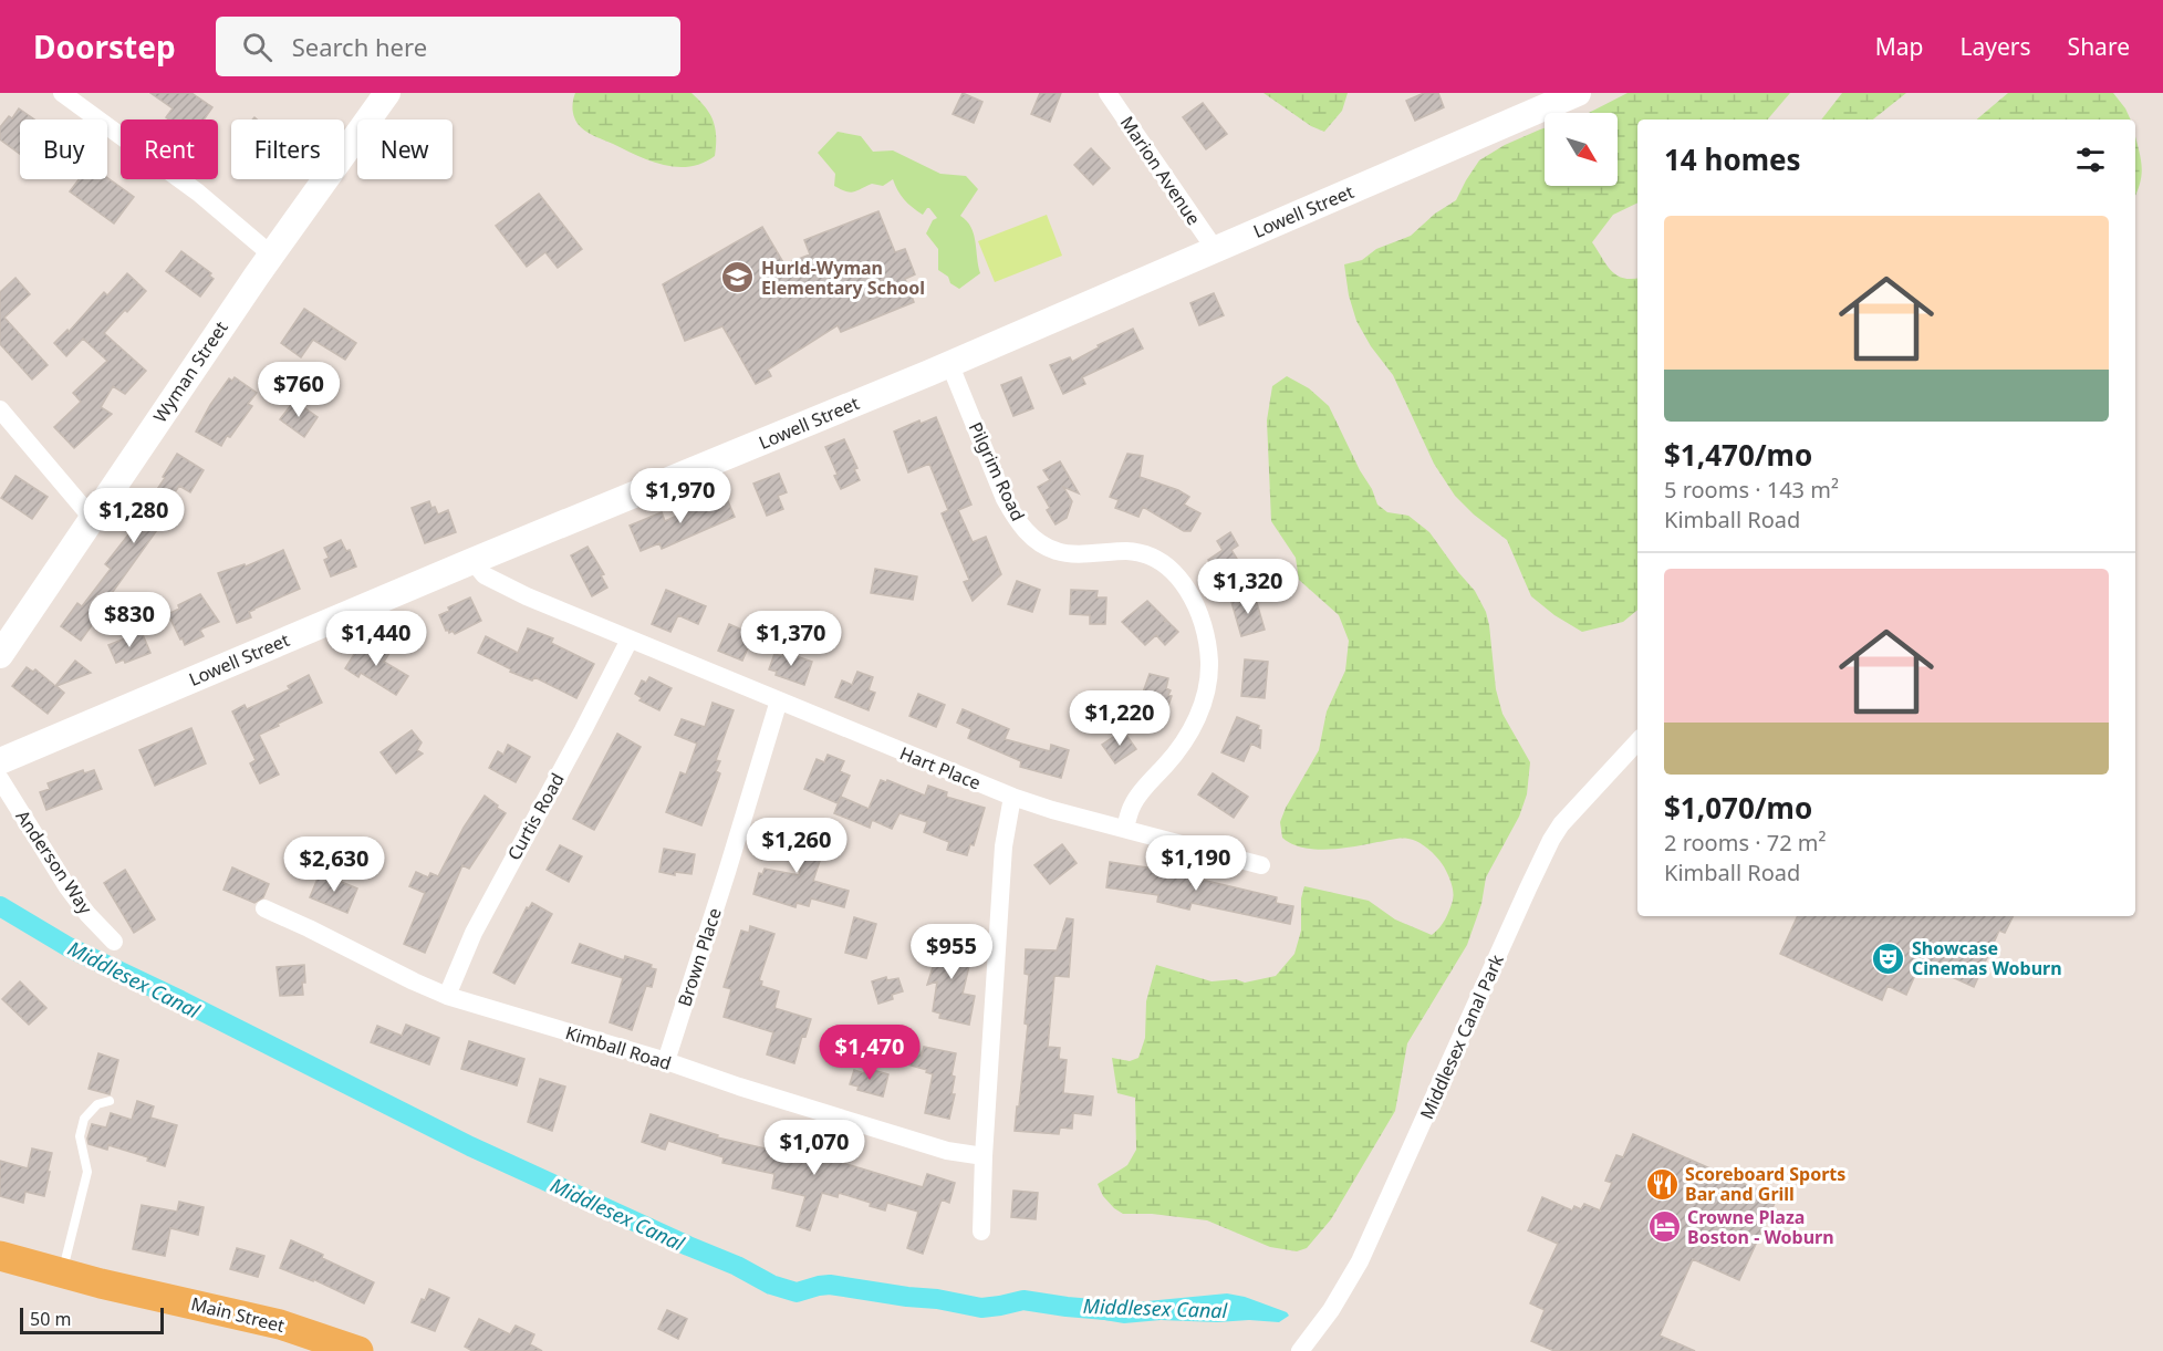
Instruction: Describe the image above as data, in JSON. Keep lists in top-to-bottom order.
{
  "streets": {
    "main road": ["Main Street"],
    "street": [
      "Marion Avenue",
      "Lowell Street",
      "Wyman Street",
      "Pilgrim Road",
      "Hart Place",
      "Curtis Road",
      "Anderson Way",
      "Brown Place",
      "Middlesex Canal Park",
      "Kimball Road"
    ]
  },
  "crossings": [
    ["Marion Avenue", "Lowell Street"],
    ["Lowell Street", "Pilgrim Road"],
    ["Lowell Street", "Hart Place"],
    ["Pilgrim Road", "Hart Place"],
    ["Hart Place", "Curtis Road"],
    ["Hart Place", "Brown Place"],
    ["Curtis Road", "Kimball Road"],
    ["Brown Place", "Kimball Road"]
  ],
  "water": ["Middlesex Canal"],
  "places": {
    "school or university": ["Hurld-Wyman Elementary School"],
    "theatre": ["Showcase Cinemas Woburn"],
    "restaurant": ["Scoreboard Sports Bar and Grill"],
    "hotel": ["Crowne Plaza Boston - Woburn"]
  },
  "scale_bar": "50 m",
  "north": "bottom right",
  "page": {
    "header": "Doorstep",
    "search": "Search here",
    "nav": ["Map", "Layers", "Share"],
    "chip": [
      "Buy",
      "Rent",
      "Filters",
      "New"
    ],
    "heading": "14 homes",
    "list": [
      {
        "name": "$1,470/mo",
        "note": "5 rooms · 143 m² · Kimball Road"
      },
      {
        "name": "$1,070/mo",
        "note": "2 rooms · 72 m² · Kimball Road"
      }
    ],
    "price": [
      "$760",
      "$1,970",
      "$1,280",
      "$1,320",
      "$830",
      "$1,440",
      "$1,370",
      "$1,220",
      "$1,260",
      "$1,190",
      "$2,630",
      "$955",
      "$1,470",
      "$1,070"
    ],
    "scale": "50 m"
  }
}
